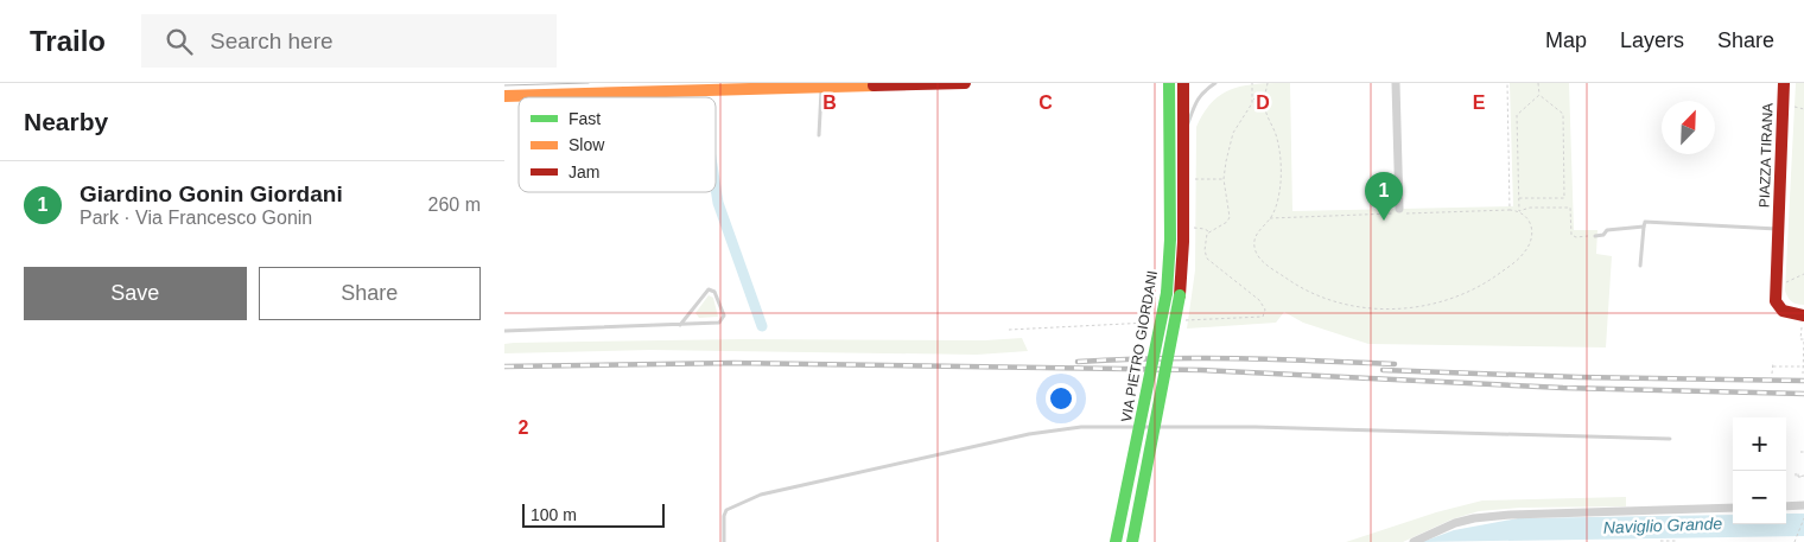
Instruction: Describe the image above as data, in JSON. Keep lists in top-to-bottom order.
{
  "streets": {
    "main road": ["PIAZZA TIRANA", "VIA PIETRO GIORDANI"]
  },
  "water": ["Naviglio Grande"],
  "legend": ["Fast", "Slow", "Jam"],
  "scale_bar": "100 m",
  "north": "top right",
  "page": {
    "header": "Trailo",
    "search": "Search here",
    "nav": ["Map", "Layers", "Share"],
    "heading": "Nearby",
    "list": [
      {
        "mark": "1",
        "name": "Giardino Gonin Giordani",
        "note": "Park · Via Francesco Gonin",
        "value": "260 m"
      }
    ],
    "pins": "1",
    "buttons": ["Save", "Share"],
    "map_buttons": ["+", "−"],
    "scale": "100 m"
  },
  "grid": {
    "columns": [
      "B",
      "C",
      "D",
      "E"
    ],
    "rows": ["2"]
  }
}
